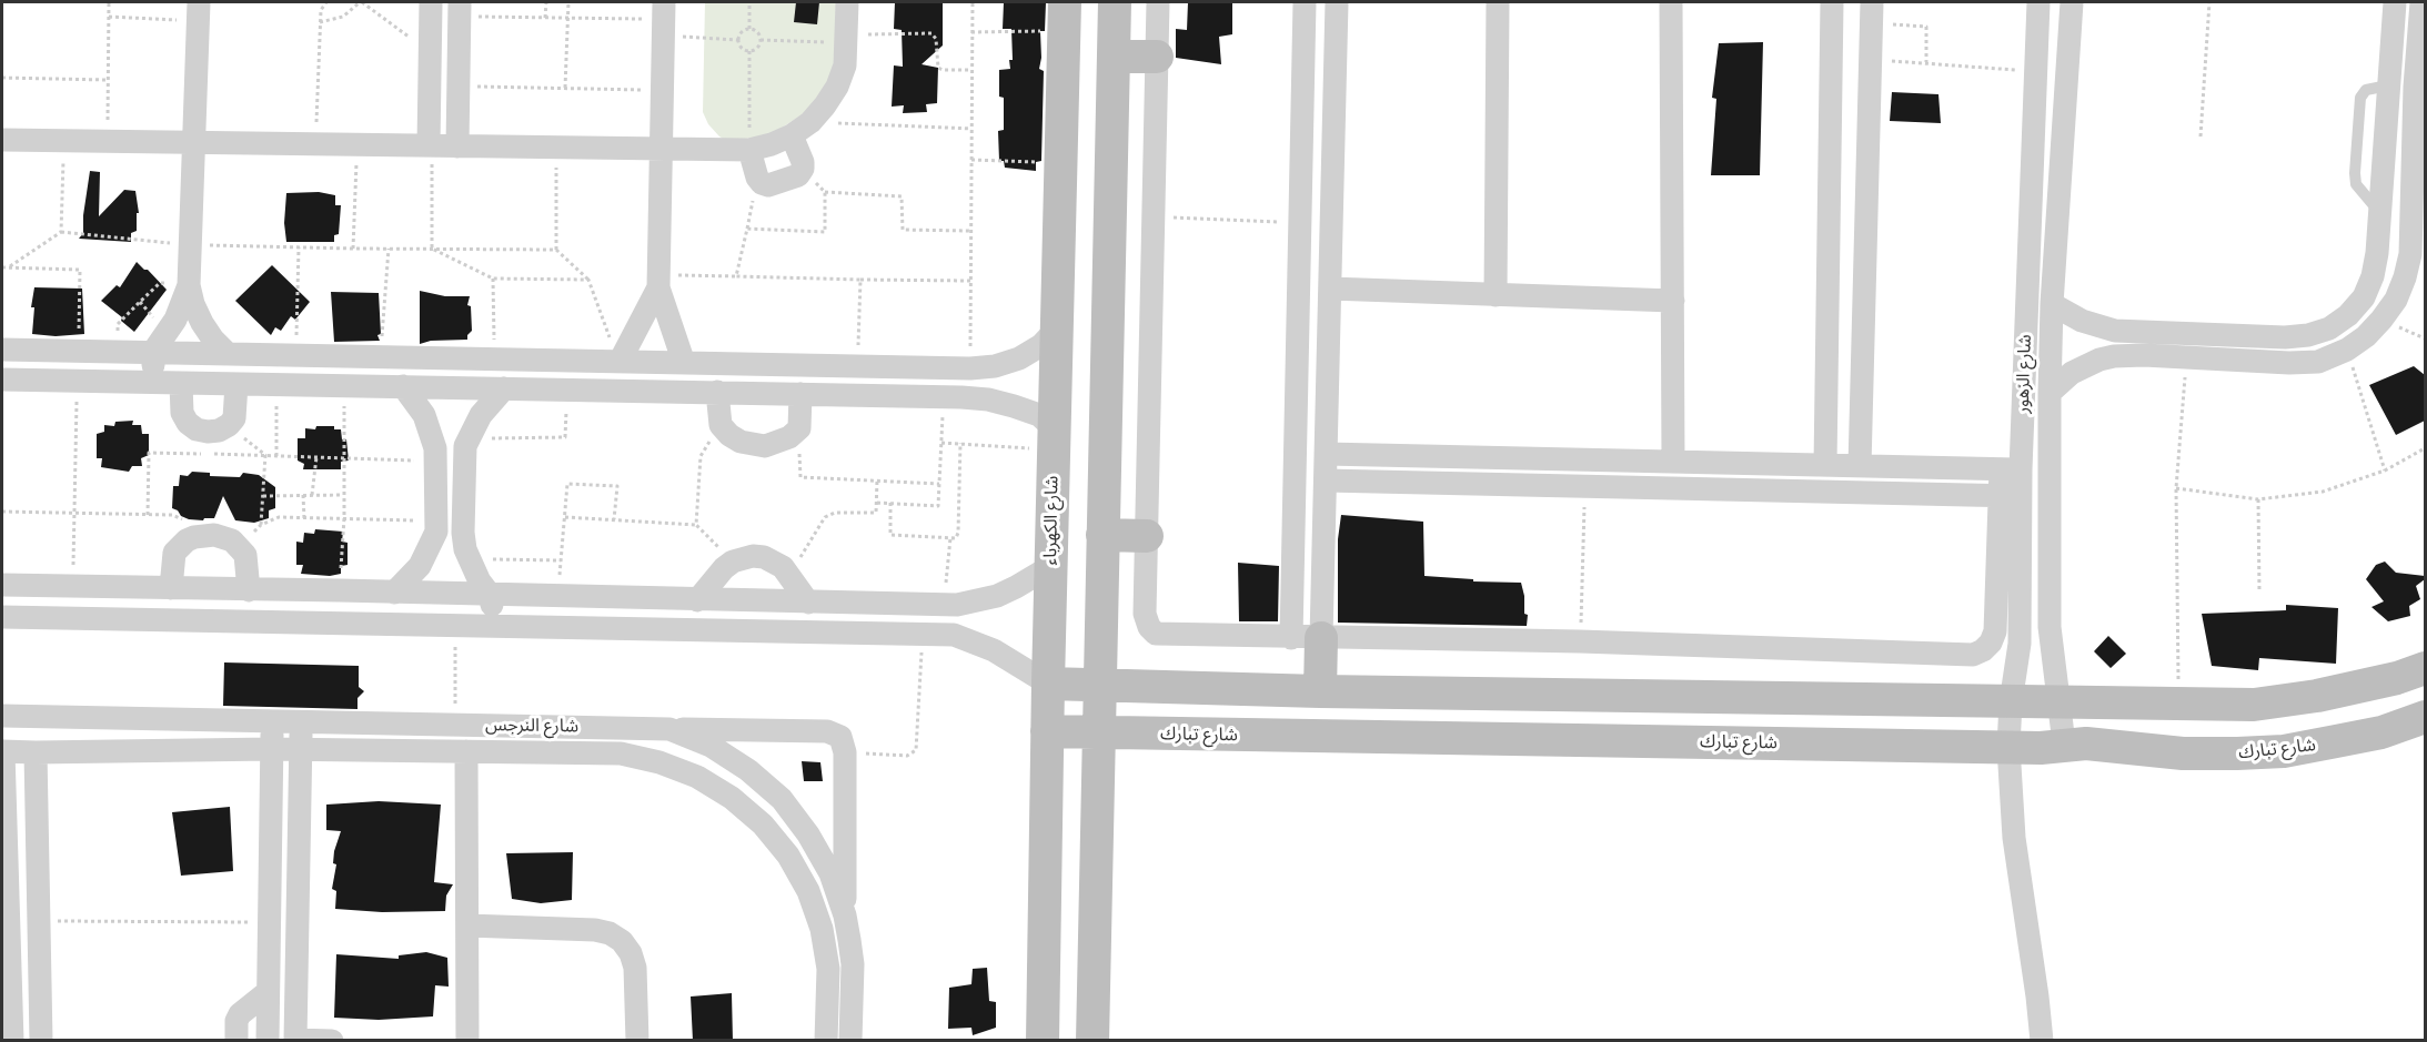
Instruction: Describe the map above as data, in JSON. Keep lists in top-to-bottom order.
{
  "streets": {
    "street": [
      "شارع الزهور",
      "شارع الكهرباء",
      "شارع النرجس",
      "شارع تبارك"
    ]
  },
  "crossings": [
    ["شارع الزهور", "شارع تبارك"],
    ["شارع الكهرباء", "شارع تبارك"]
  ]
}
